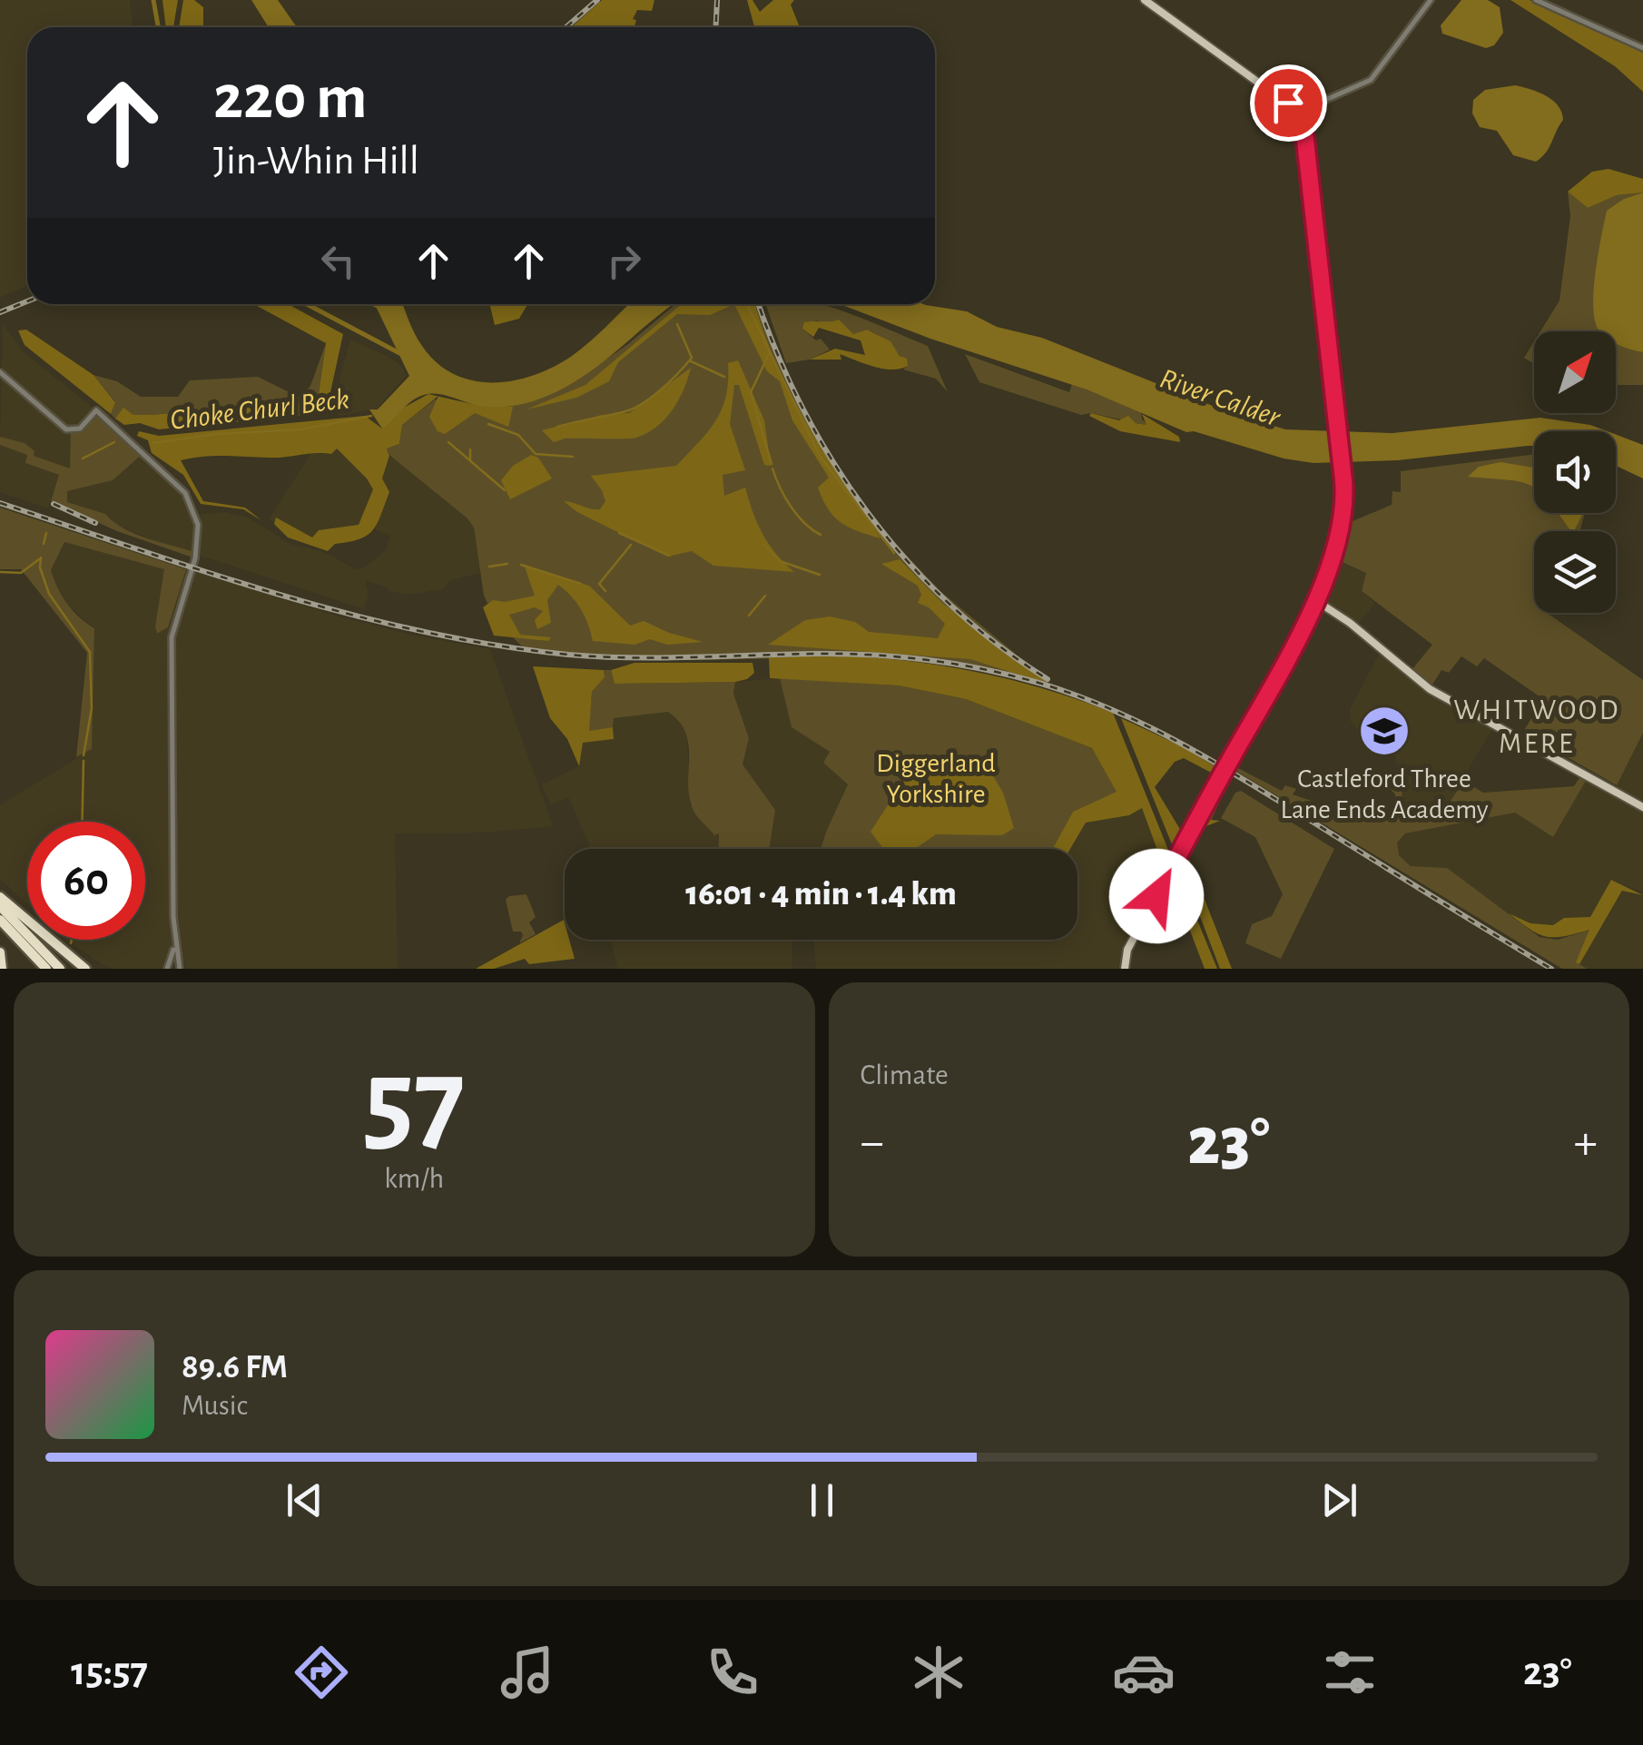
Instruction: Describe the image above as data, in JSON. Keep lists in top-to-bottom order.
{
  "districts": ["WHITWOOD MERE"],
  "water": ["River Calder", "Choke Churl Beck"],
  "parks": ["Diggerland Yorkshire"],
  "places": {
    "school or university": ["Castleford Three Lane Ends Academy"]
  },
  "north": "top right",
  "page": {
    "turn": ["220 m", "Jin-Whin Hill"],
    "limit": "60",
    "trip": "16:01 · 4 min · 1.4 km",
    "tile": [
      ["57", "km/h"],
      "Climate"
    ],
    "heat": ["−", "23°", "+"],
    "song": ["89.6 FM", "Music"],
    "tabs": ["15:57", "23°"]
  }
}
